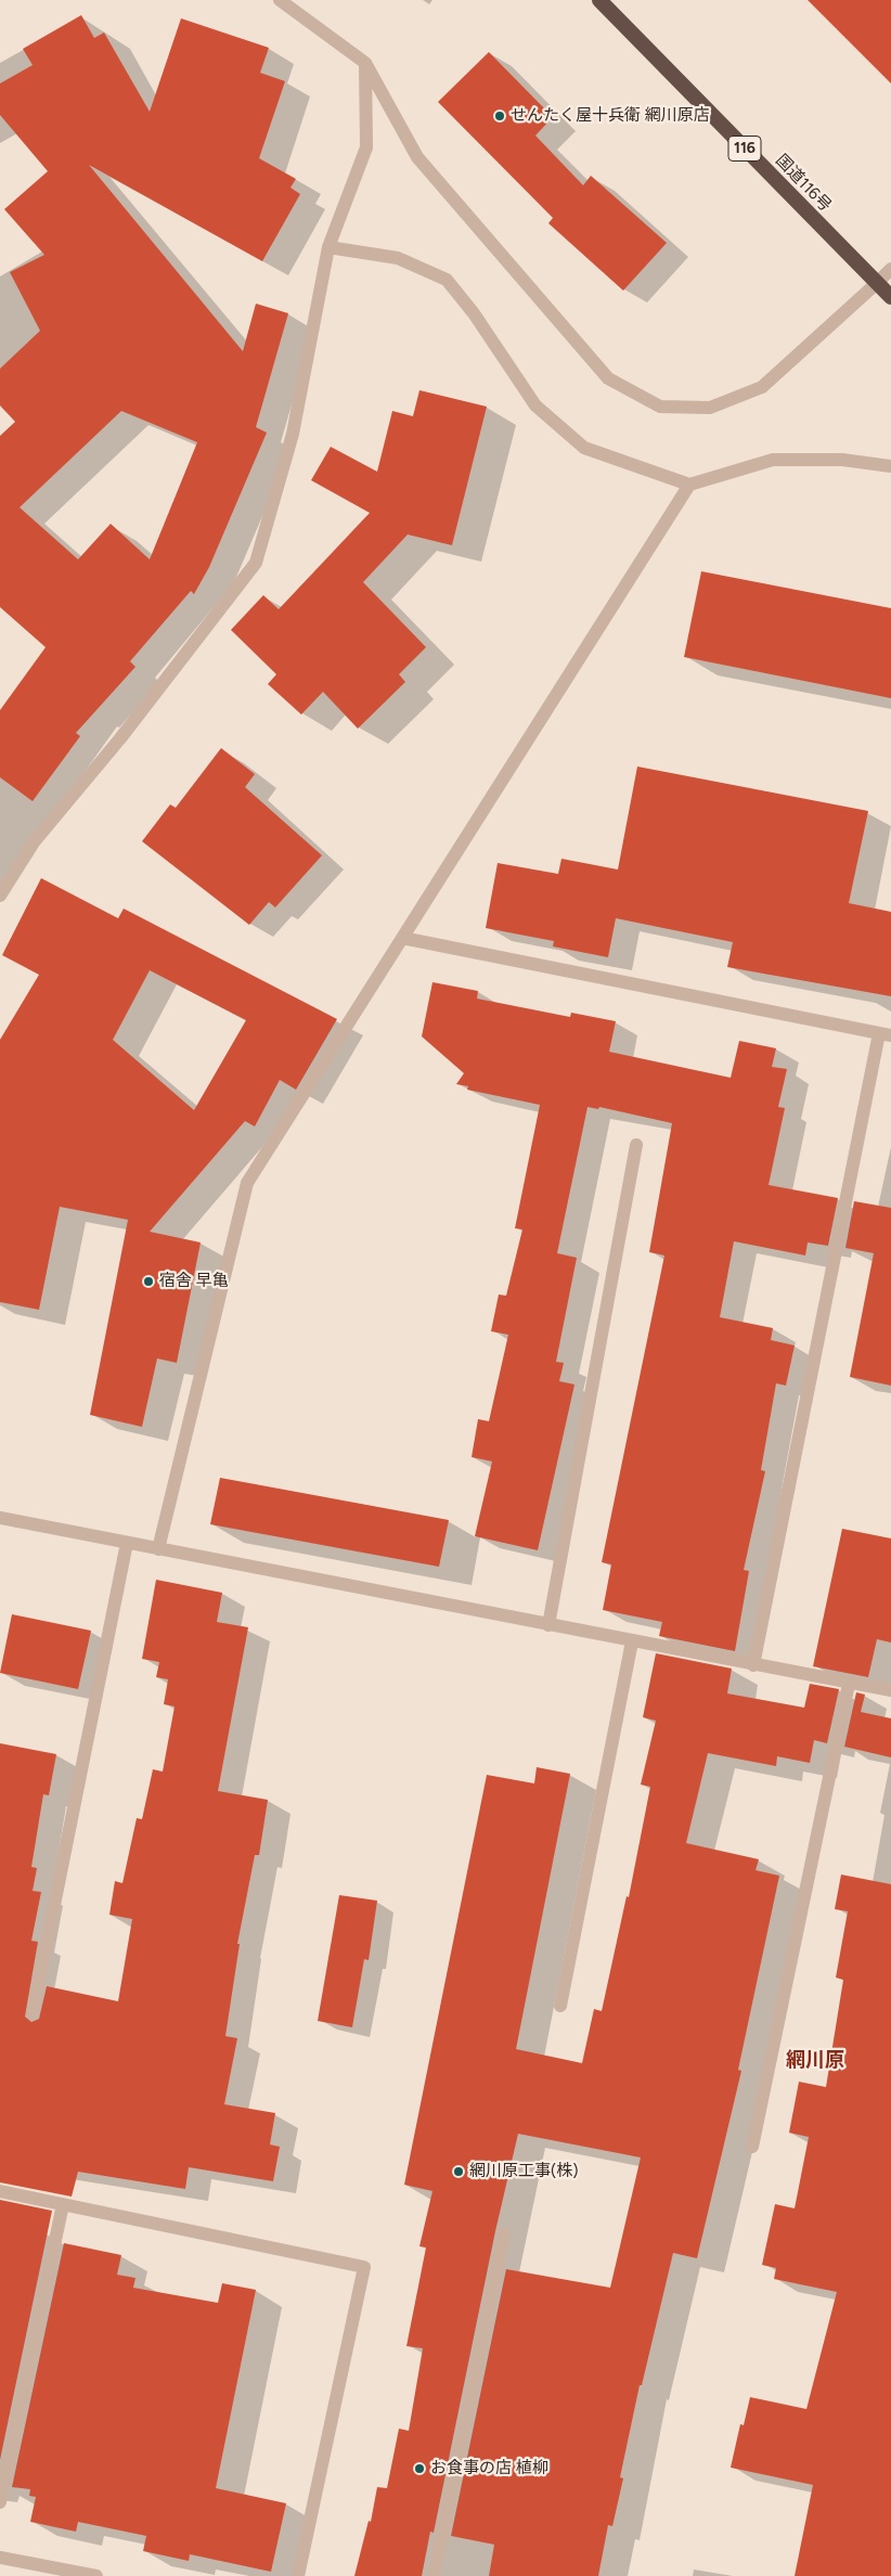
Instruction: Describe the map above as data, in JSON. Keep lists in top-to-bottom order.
{
  "streets": {
    "highway": ["116", "国道116号"]
  },
  "districts": ["網川原"],
  "places": [
    "せんたく屋十兵衛 網川原店",
    "宿舎 早亀",
    "網川原工事(株)",
    "お食事の店 植柳"
  ]
}
